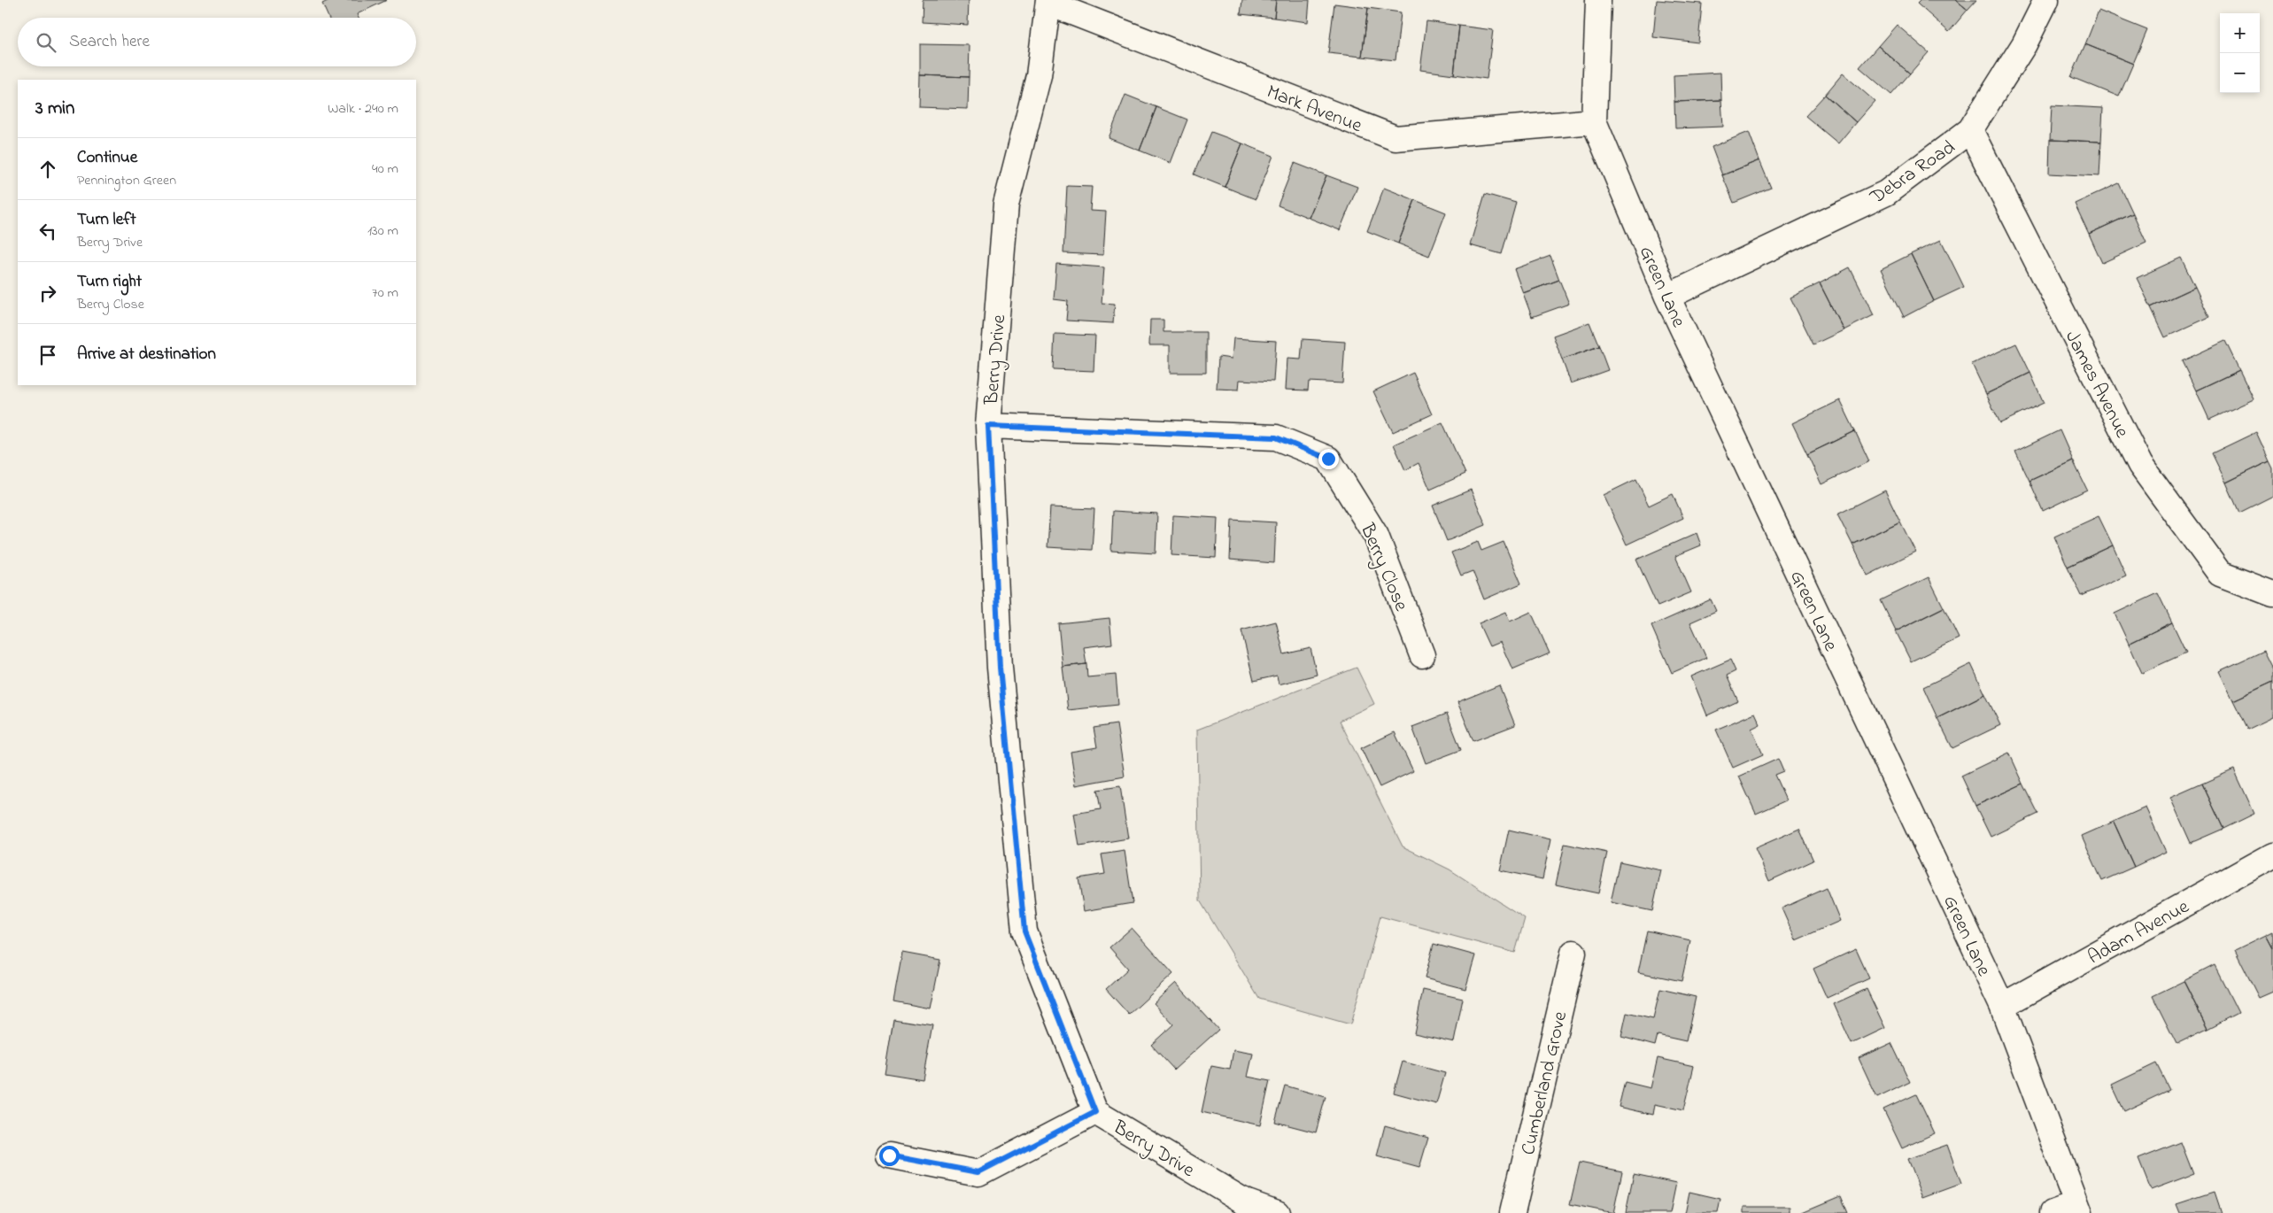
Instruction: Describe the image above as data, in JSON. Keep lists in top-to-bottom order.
{
  "streets": {
    "street": [
      "Mark Avenue",
      "Debra Road",
      "Green Lane",
      "Berry Drive",
      "James Avenue",
      "Berry Close",
      "Adam Avenue",
      "Cumberland Grove"
    ]
  },
  "crossings": [
    ["Mark Avenue", "Green Lane"],
    ["Mark Avenue", "Berry Drive"],
    ["Debra Road", "Green Lane"],
    ["Debra Road", "James Avenue"],
    ["Green Lane", "Adam Avenue"],
    ["Berry Drive", "Berry Close"]
  ],
  "page": {
    "map_buttons": ["+", "−"],
    "search": "Search here",
    "heading": ["3 min", "Walk · 240 m"],
    "list": [
      ["Continue", "Pennington Green", "40 m"],
      ["Turn left", "Berry Drive", "130 m"],
      ["Turn right", "Berry Close", "70 m"],
      "Arrive at destination"
    ]
  }
}
